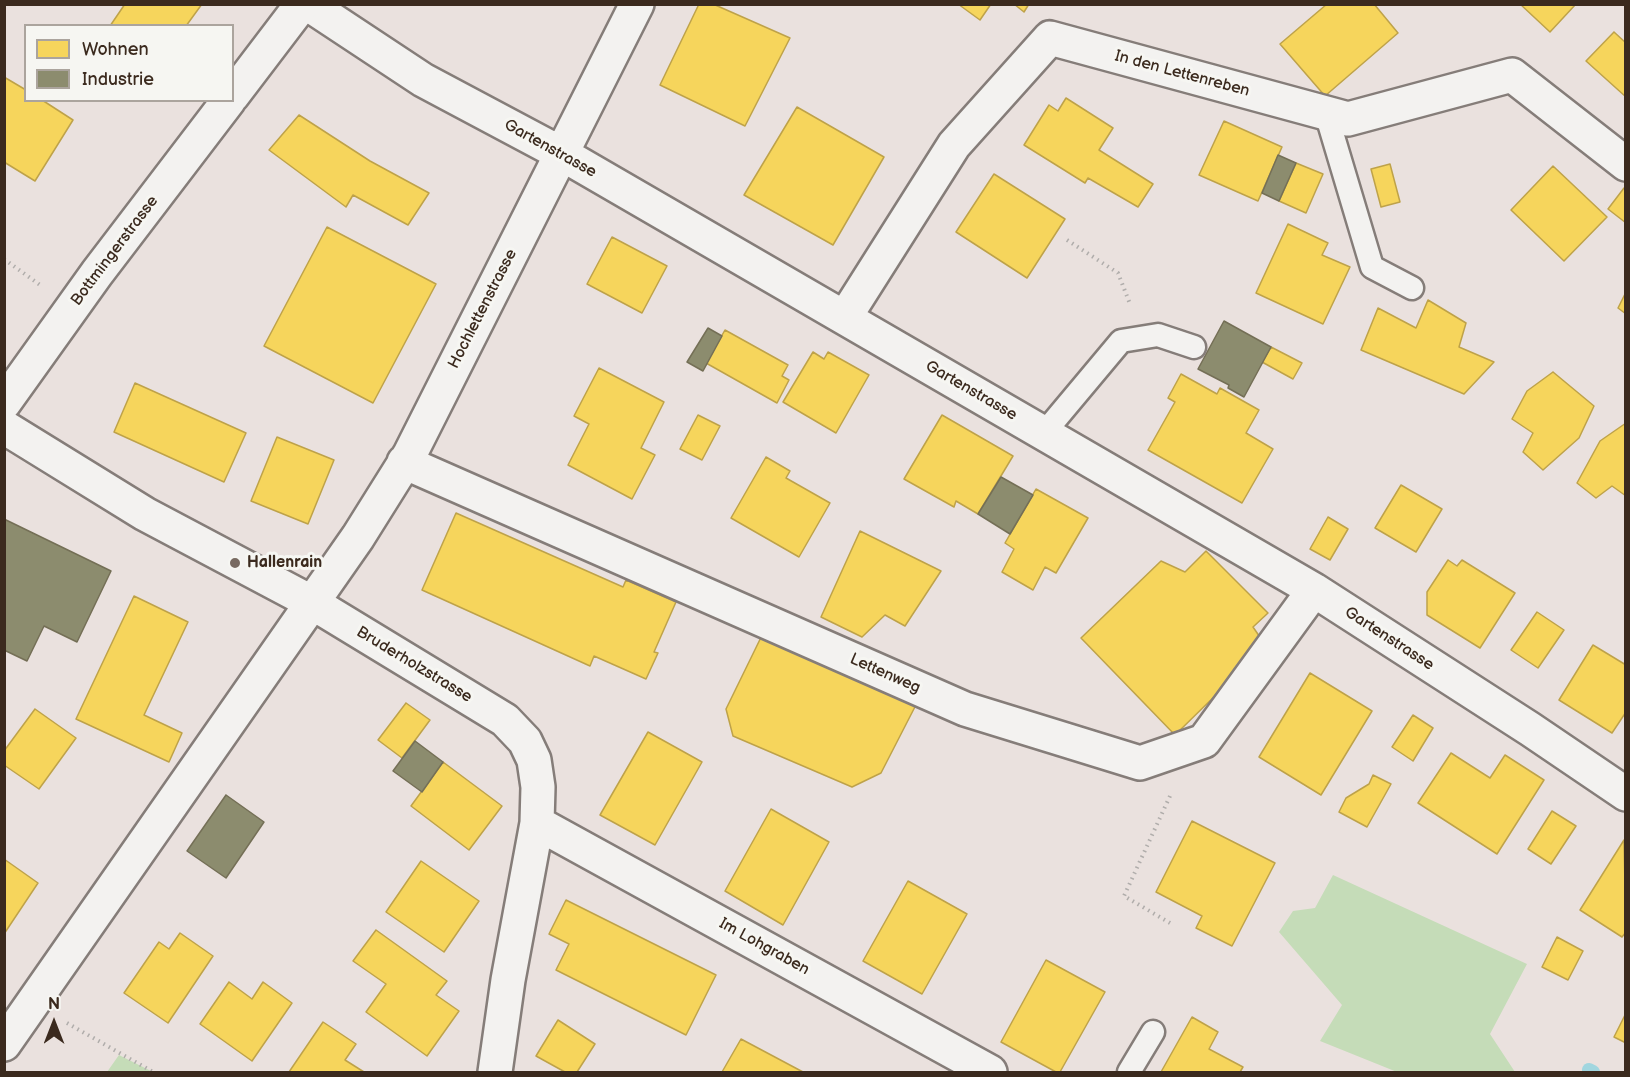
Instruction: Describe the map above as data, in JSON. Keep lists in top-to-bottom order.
{
  "streets": {
    "street": [
      "In den Lettenreben",
      "Gartenstrasse",
      "Bottmingerstrasse",
      "Hochlettenstrasse",
      "Bruderholzstrasse",
      "Lettenweg",
      "Im Lohgraben"
    ]
  },
  "crossings": [
    ["In den Lettenreben", "Gartenstrasse"],
    ["Gartenstrasse", "Hochlettenstrasse"],
    ["Gartenstrasse", "Lettenweg"],
    ["Hochlettenstrasse", "Bruderholzstrasse"],
    ["Hochlettenstrasse", "Lettenweg"],
    ["Bruderholzstrasse", "Im Lohgraben"]
  ],
  "places": ["Hallenrain"],
  "legend": ["Wohnen", "Industrie"],
  "north": "top"
}
